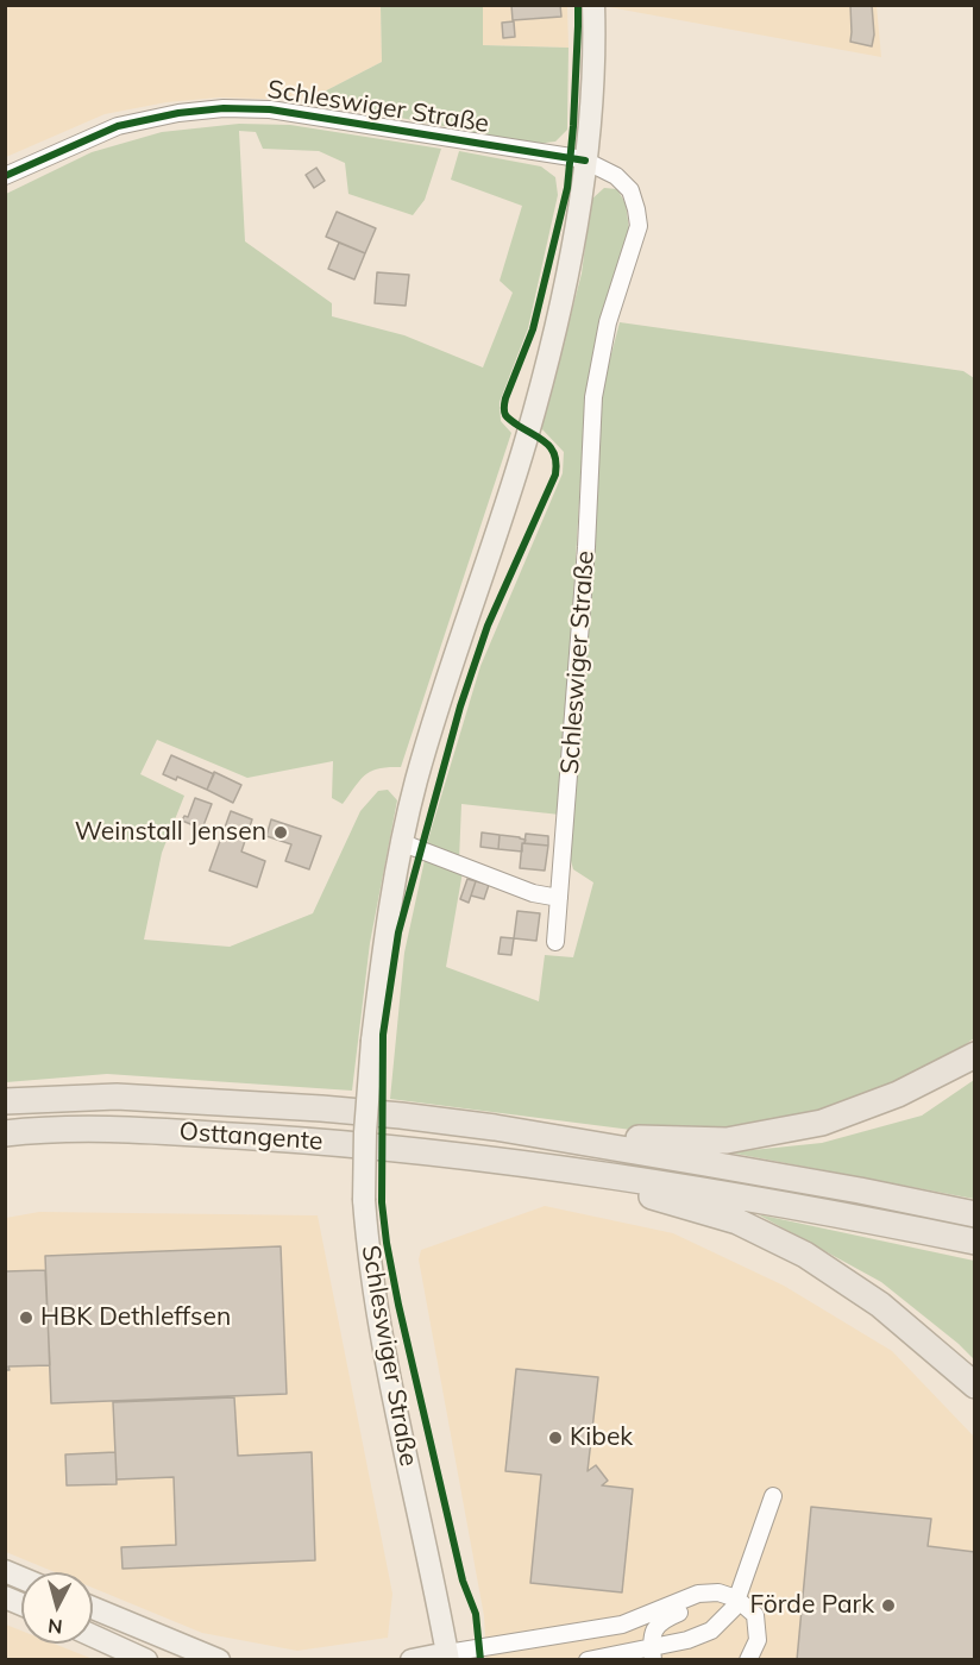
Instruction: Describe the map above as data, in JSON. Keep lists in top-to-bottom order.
{
  "streets": {
    "highway": ["Osttangente"],
    "main road": ["Schleswiger Straße"]
  },
  "places": [
    "Weinstall Jensen",
    "HBK Dethleffsen",
    "Kibek",
    "Förde Park"
  ],
  "north": "bottom"
}
